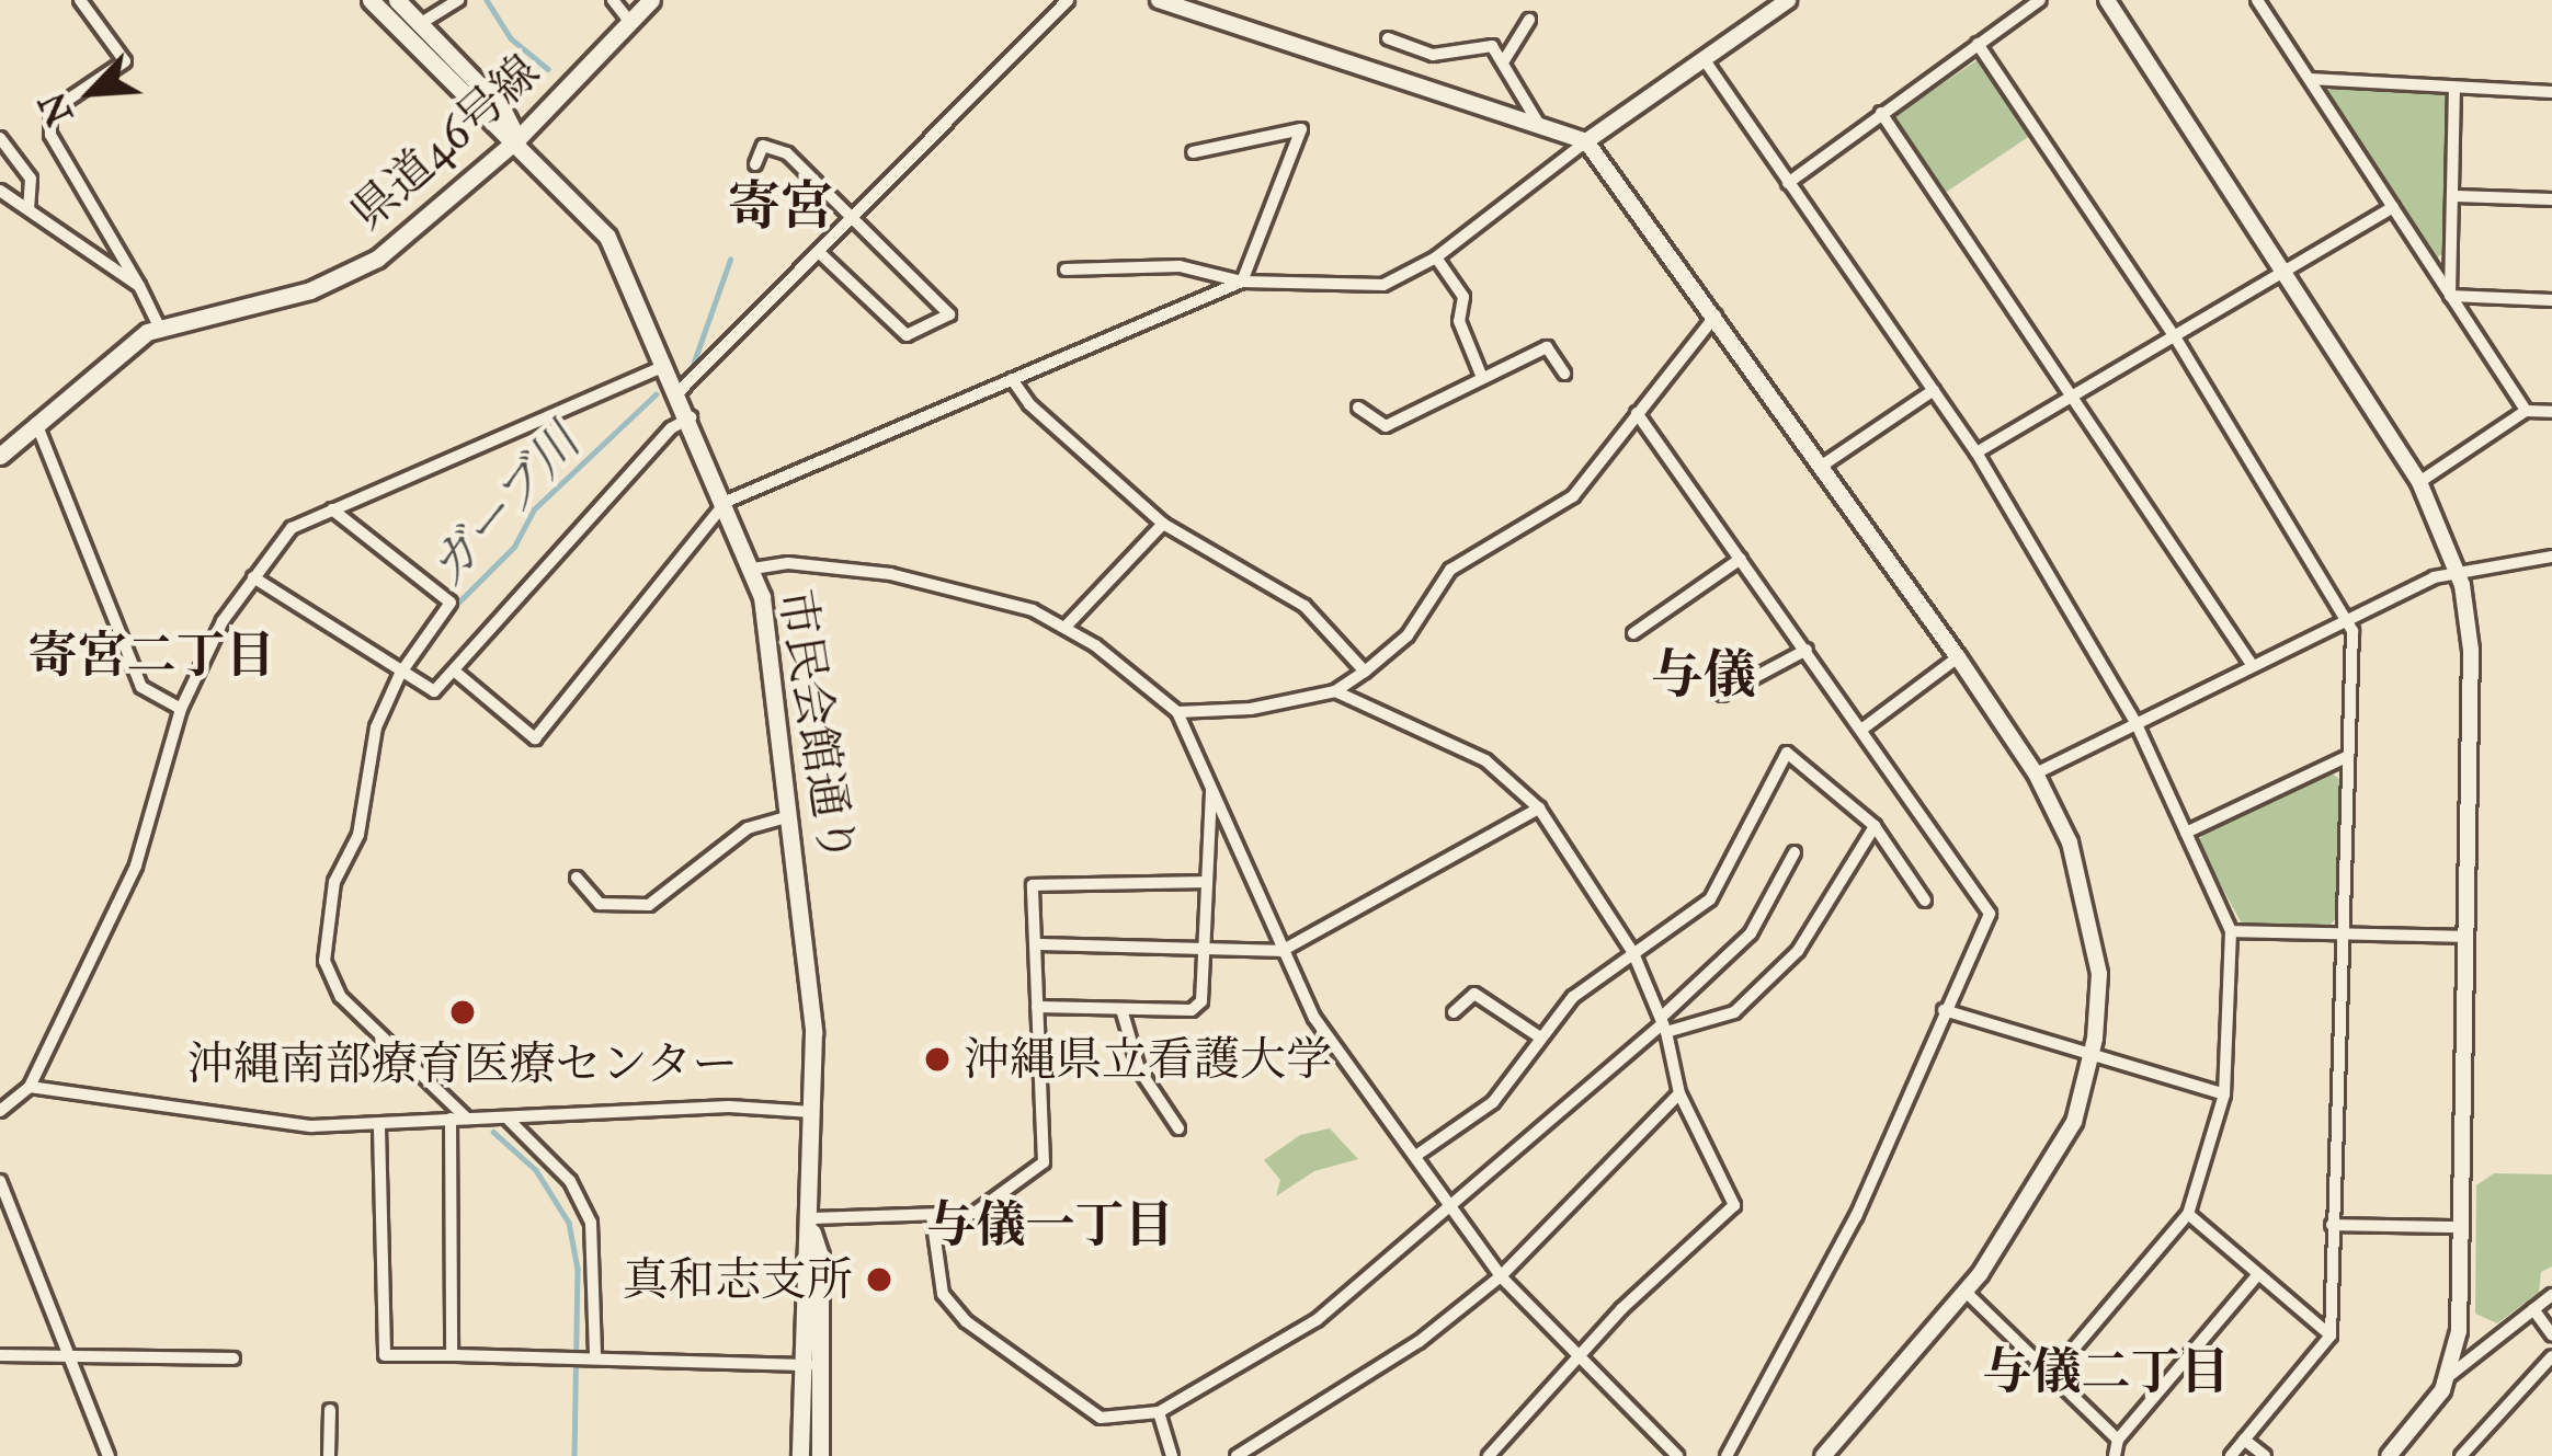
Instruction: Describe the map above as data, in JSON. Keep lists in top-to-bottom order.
{
  "streets": {
    "main road": ["県道46号線", "市民会館通り"]
  },
  "crossings": [
    ["県道46号線", "市民会館通り"]
  ],
  "districts": [
    "寄宮",
    "寄宮二丁目",
    "与儀",
    "与儀一丁目",
    "与儀二丁目"
  ],
  "water": ["ガーブ川"],
  "places": ["沖縄南部療育医療センター", "沖縄県立看護大学", "真和志支所"],
  "north": "bottom left"
}
